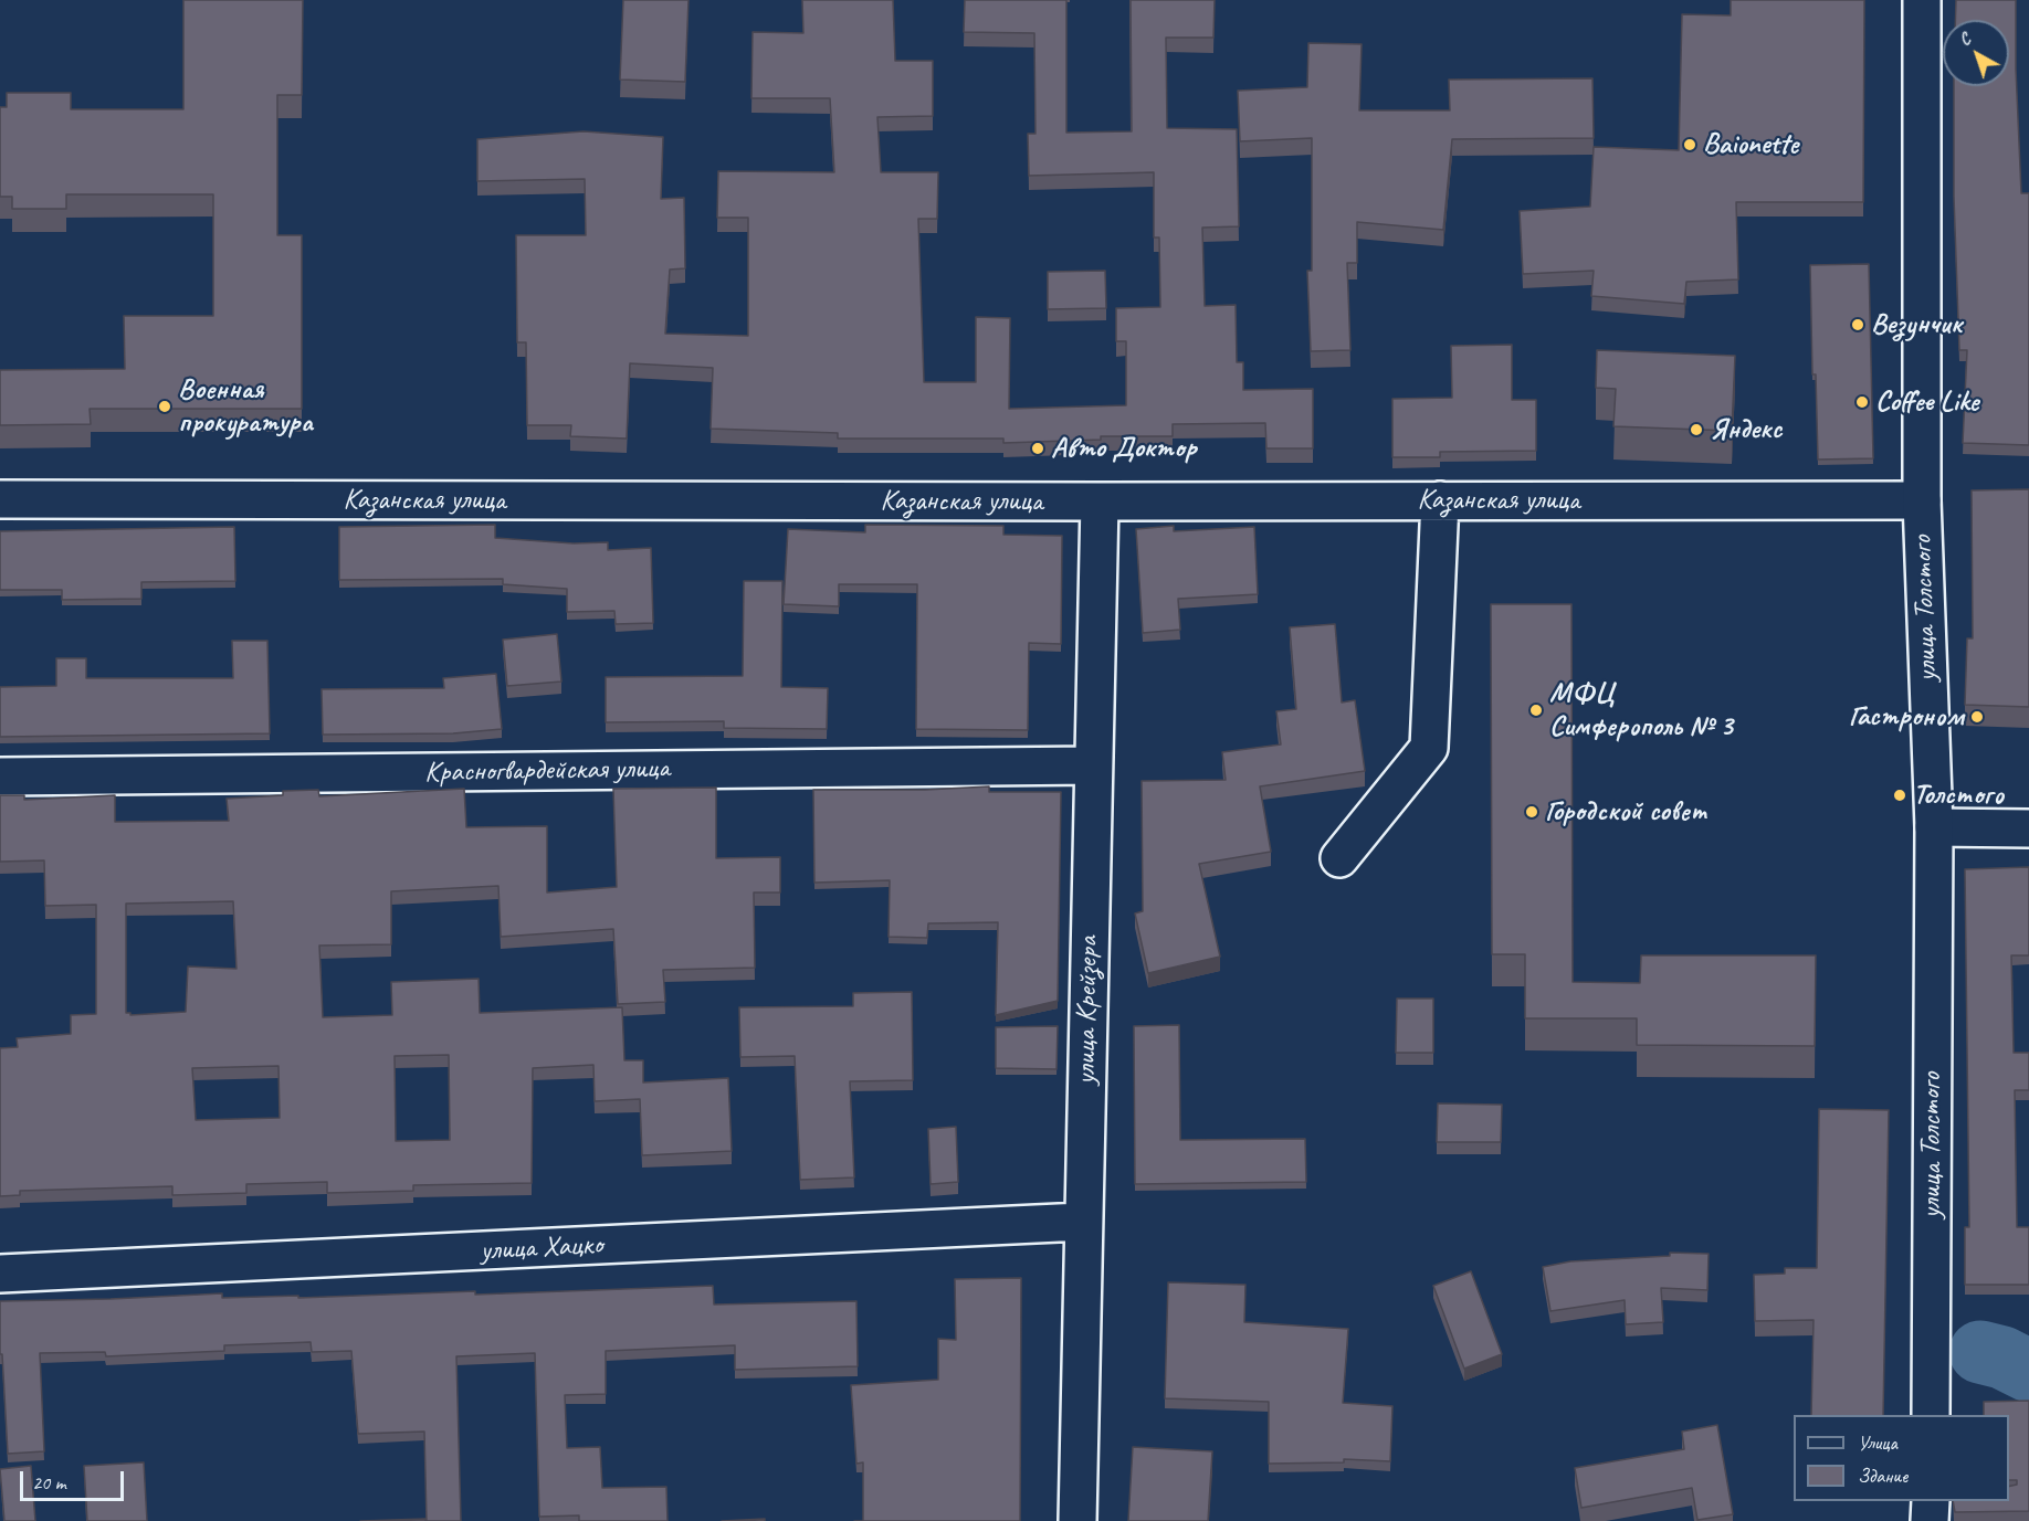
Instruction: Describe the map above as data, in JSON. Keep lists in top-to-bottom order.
{
  "streets": {
    "street": [
      "Казанская улица",
      "улица Толстого",
      "Красногвардейская улица",
      "улица Крейзера",
      "улица Хацко"
    ]
  },
  "crossings": [
    ["Казанская улица", "улица Толстого"],
    ["Казанская улица", "улица Крейзера"],
    ["Красногвардейская улица", "улица Крейзера"],
    ["улица Крейзера", "улица Хацко"]
  ],
  "places": [
    "Baionette",
    "Везунчик",
    "Coffee Like",
    "Военная прокуратура",
    "Яндекс",
    "Авто Доктор",
    "МФЦ Симферополь № 3",
    "Гастроном",
    "Толстого",
    "Городской совет"
  ],
  "legend": ["Улица", "Здание"],
  "scale_bar": "20 m",
  "north": "top left"
}
